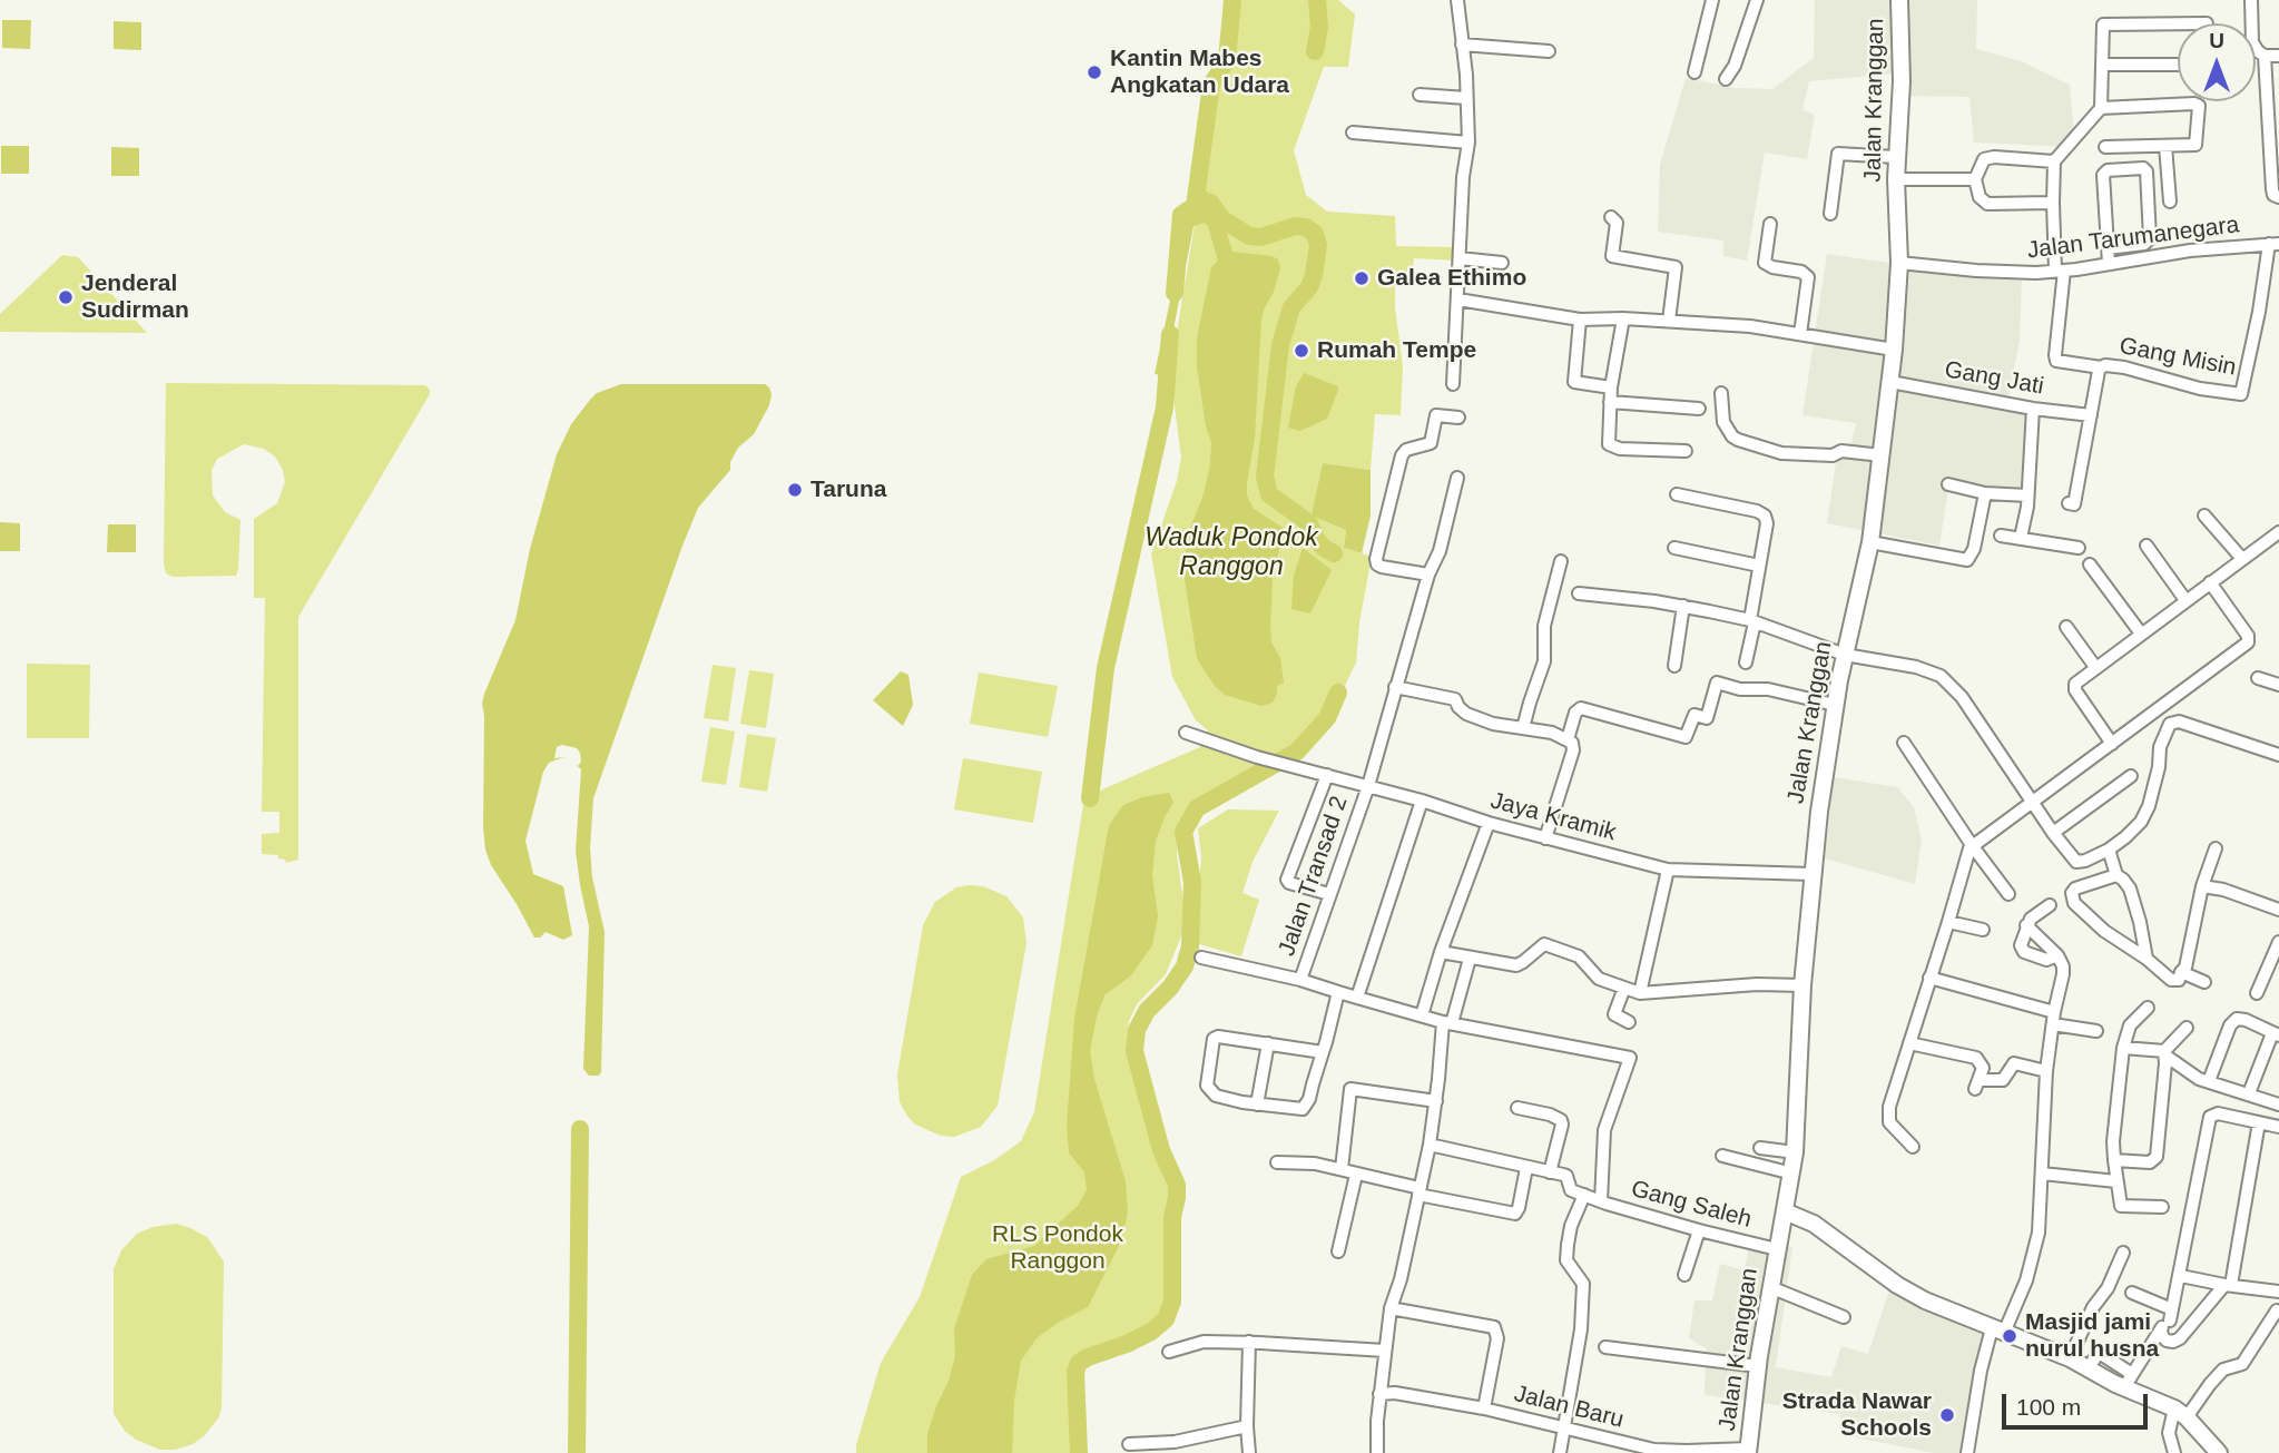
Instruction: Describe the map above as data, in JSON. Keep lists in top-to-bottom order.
{
  "streets": {
    "main road": ["Jalan Kranggan"],
    "street": [
      "Jalan Tarumanegara",
      "Gang Misin",
      "Gang Jati",
      "Jaya Kramik",
      "Jalan Transad 2",
      "Gang Saleh",
      "Jalan Baru"
    ]
  },
  "crossings": [
    ["Jalan Kranggan", "Jalan Tarumanegara"],
    ["Jalan Kranggan", "Gang Jati"],
    ["Jalan Kranggan", "Jaya Kramik"],
    ["Jalan Kranggan", "Gang Saleh"],
    ["Jalan Kranggan", "Jalan Baru"],
    ["Jalan Tarumanegara", "Gang Misin"],
    ["Gang Misin", "Gang Jati"],
    ["Jaya Kramik", "Jalan Transad 2"]
  ],
  "water": ["Waduk Pondok Ranggon"],
  "parks": ["RLS Pondok Ranggon"],
  "places": [
    "Kantin Mabes Angkatan Udara",
    "Galea Ethimo",
    "Jenderal Sudirman",
    "Rumah Tempe",
    "Taruna",
    "Masjid jami nurul husna",
    "Strada Nawar Schools"
  ],
  "scale_bar": "100 m",
  "north": "top"
}
